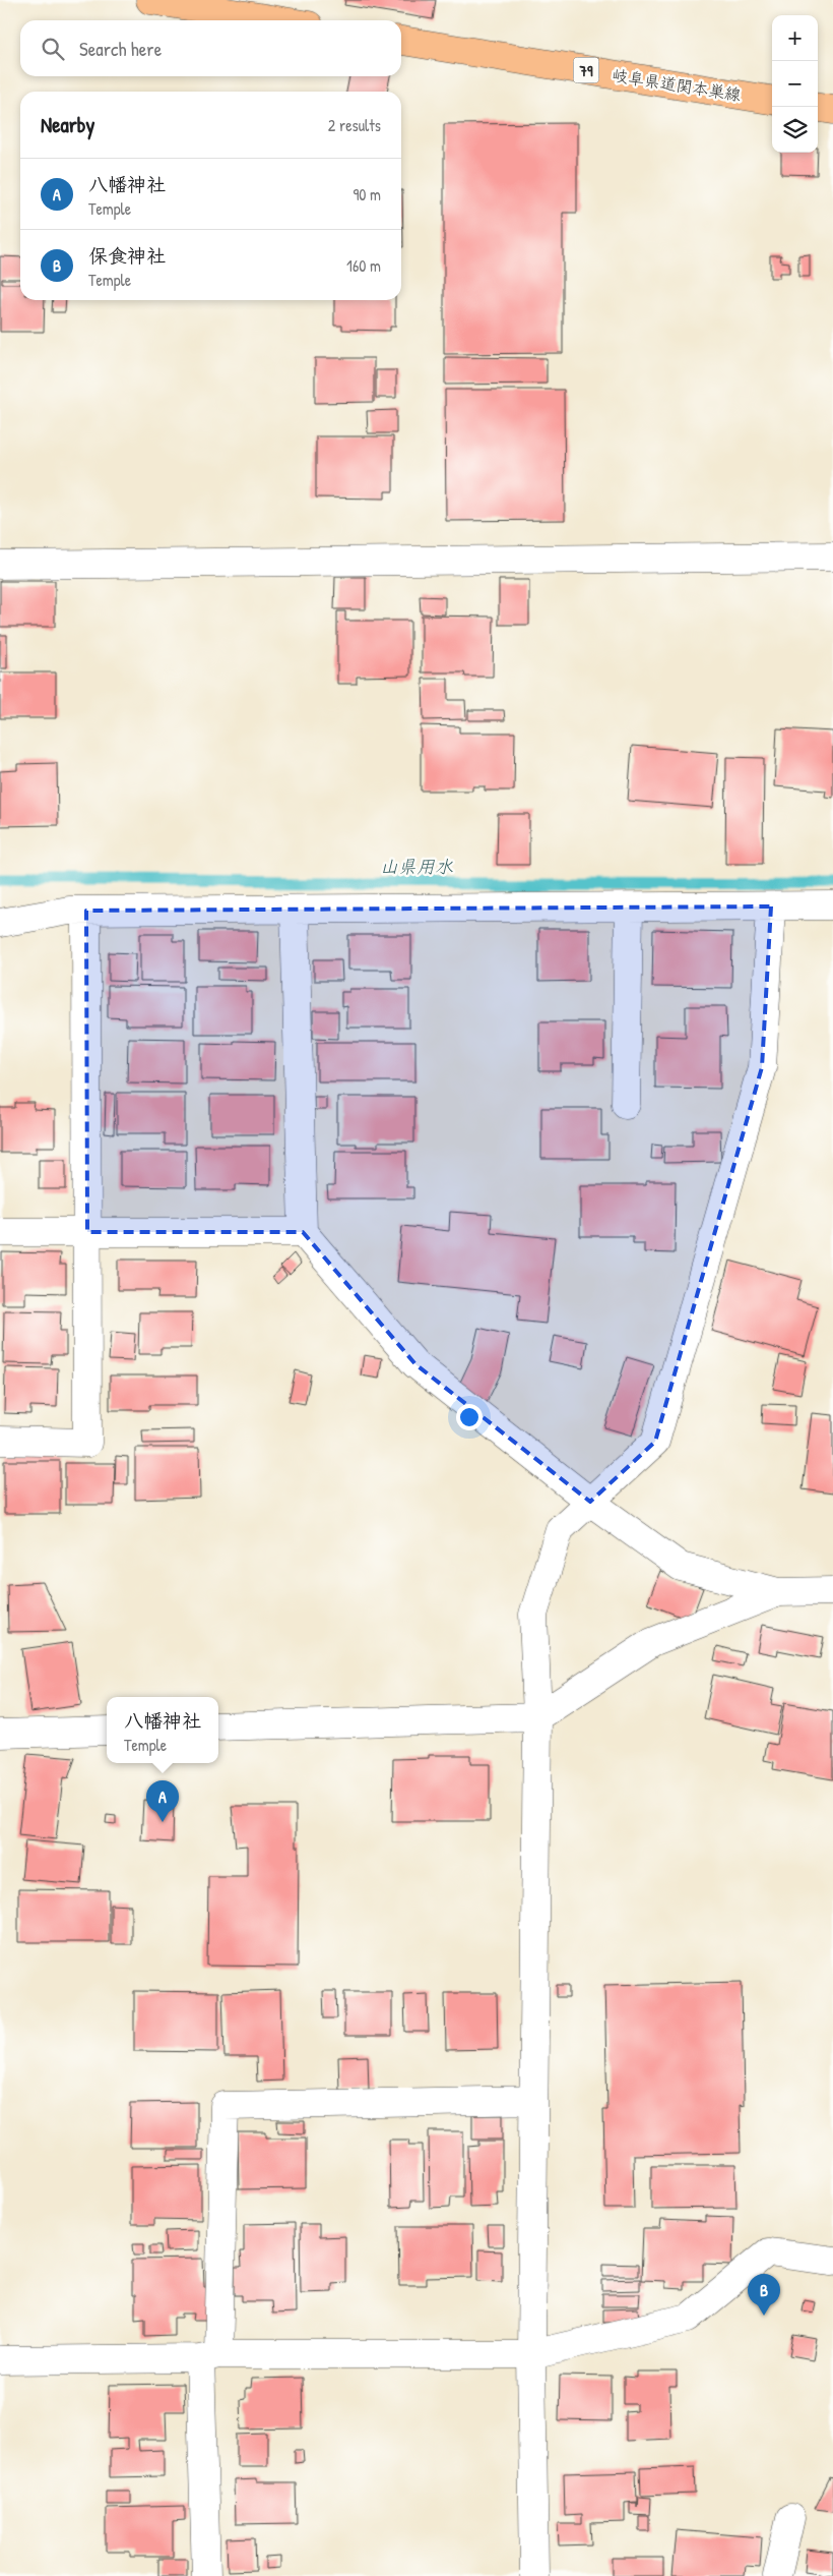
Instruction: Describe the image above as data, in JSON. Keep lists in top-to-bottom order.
{
  "streets": {
    "main road": ["79", "岐阜県道関本巣線"]
  },
  "water": ["山県用水"],
  "page": {
    "map_buttons": ["+", "−"],
    "search": "Search here",
    "heading": ["Nearby", "2 results"],
    "list": [
      {
        "mark": "A",
        "name": "八幡神社",
        "note": "Temple",
        "value": "90 m"
      },
      {
        "mark": "B",
        "name": "保食神社",
        "note": "Temple",
        "value": "160 m"
      }
    ],
    "popup": ["八幡神社", "Temple"],
    "pins": ["A", "B"]
  }
}
